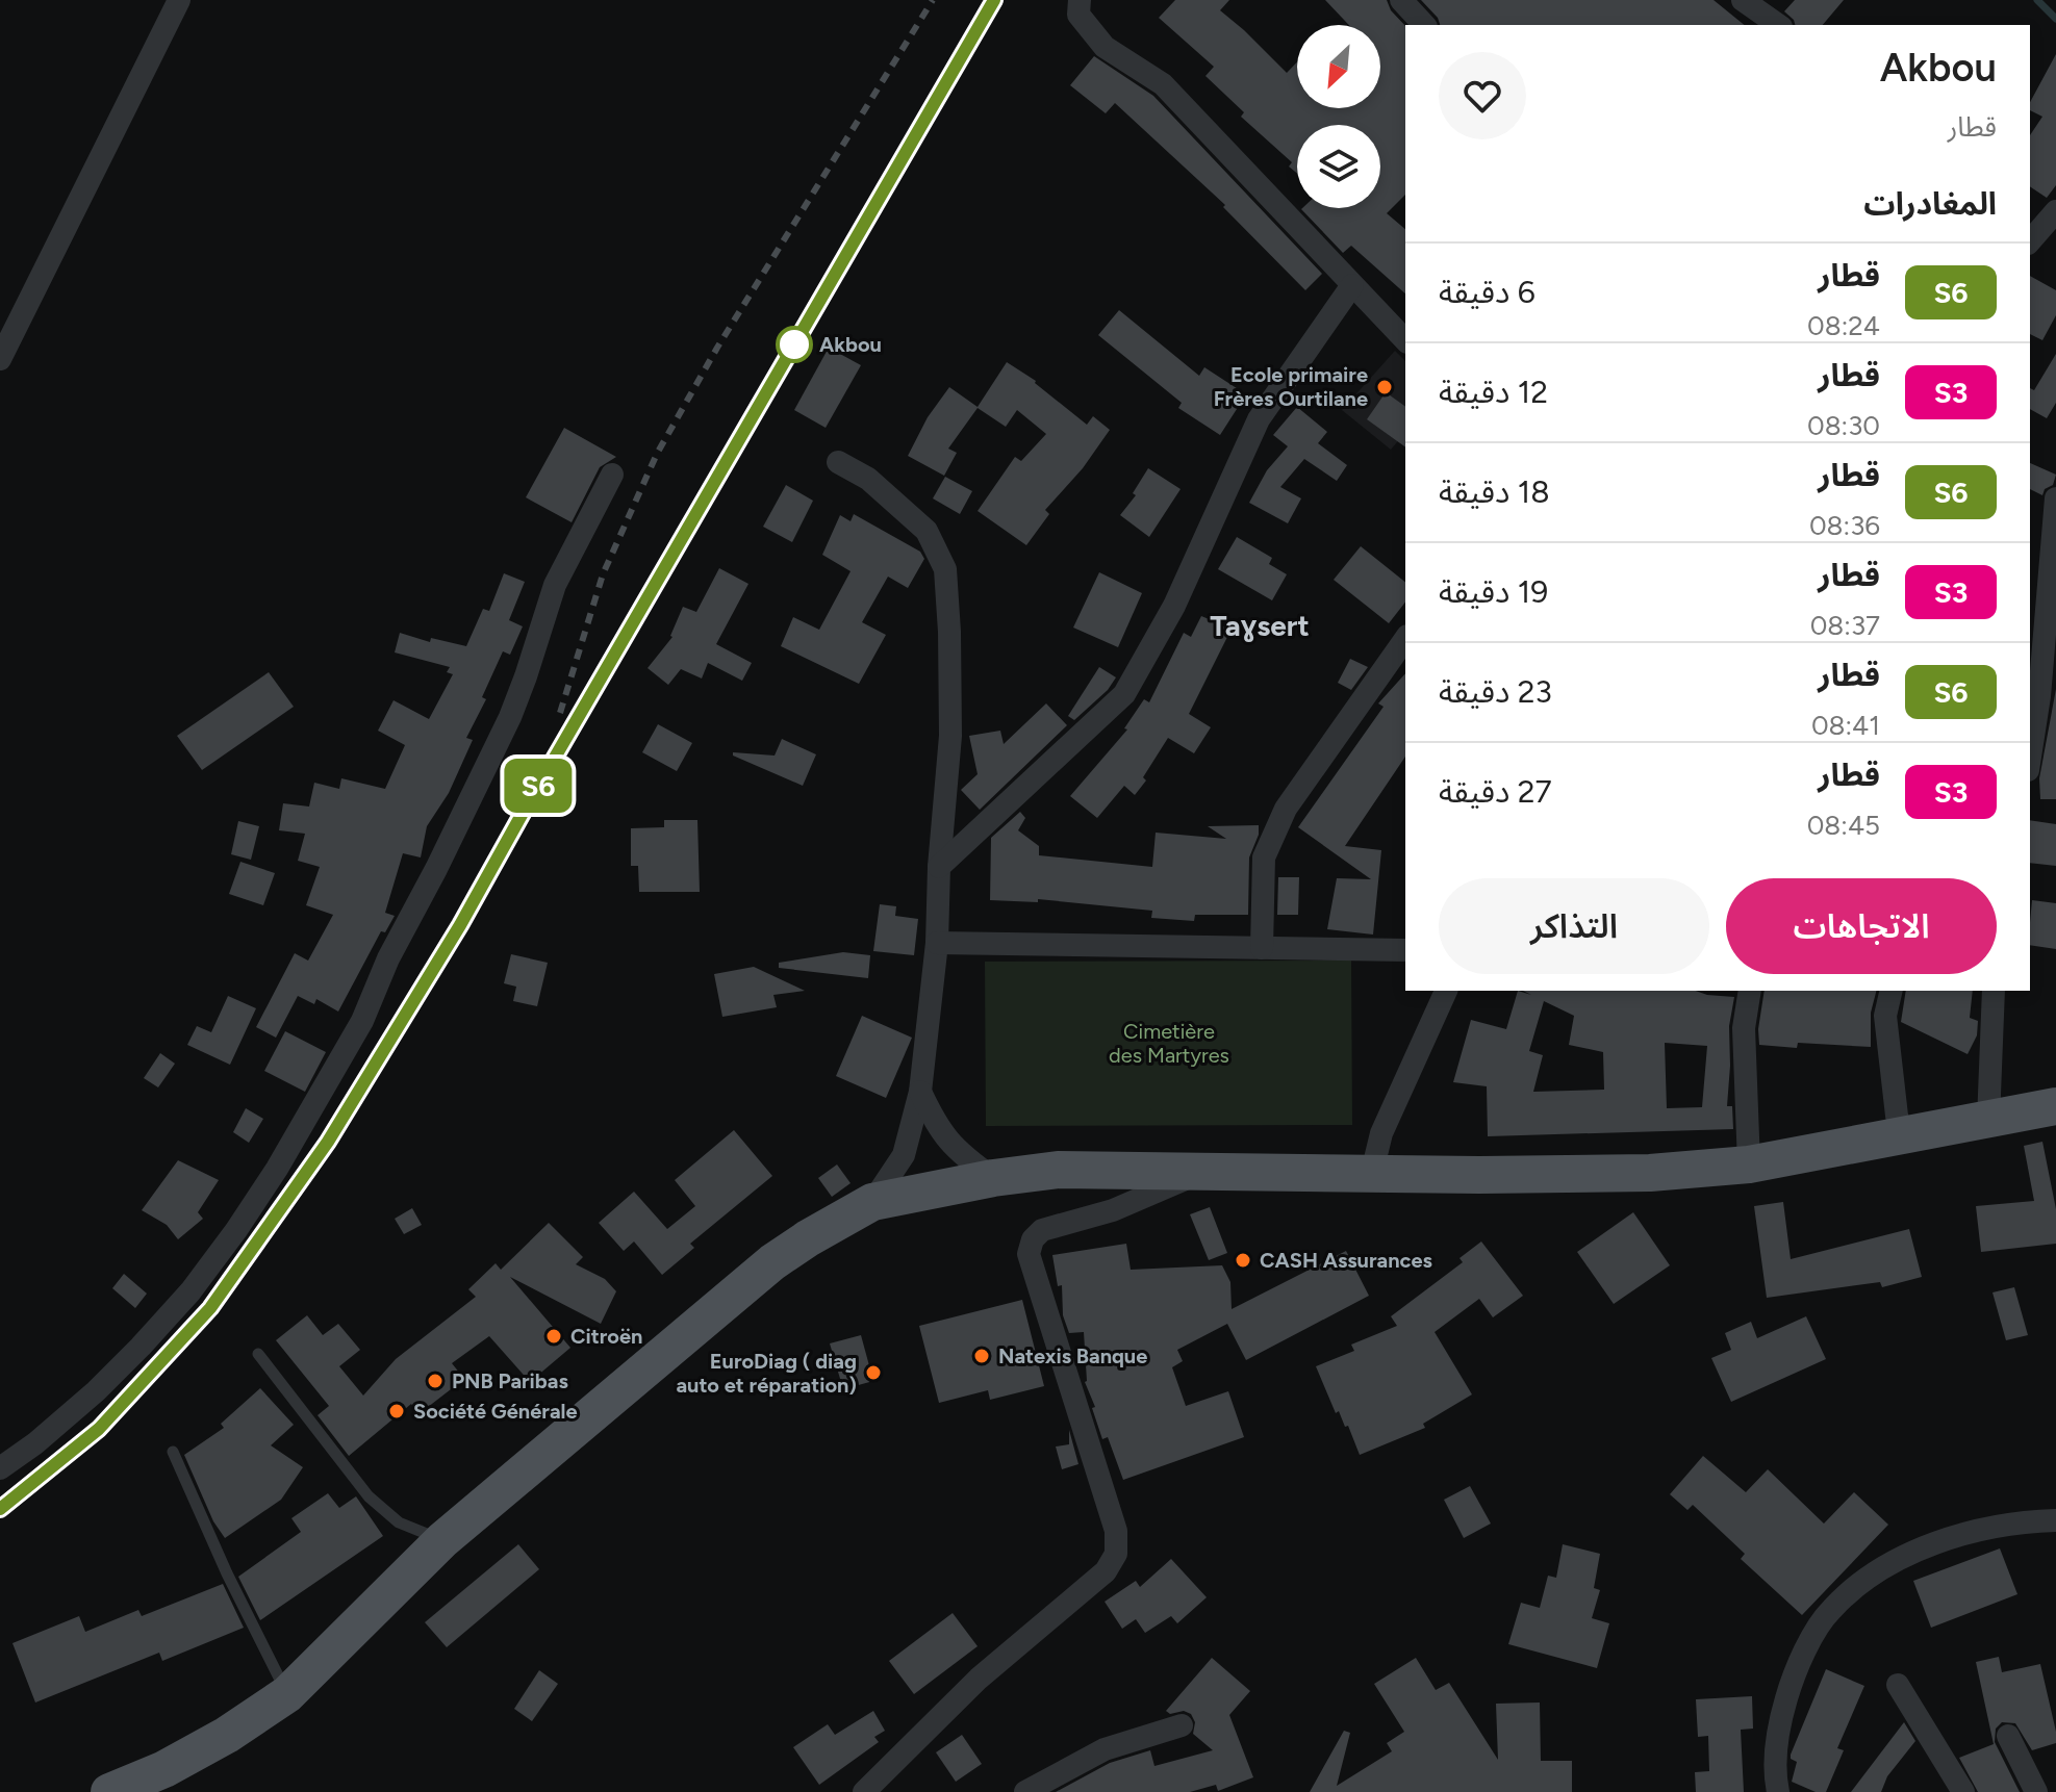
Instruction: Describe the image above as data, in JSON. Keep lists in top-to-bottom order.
{
  "districts": ["Taɣsert"],
  "parks": ["Cimetière des Martyres"],
  "places": [
    "Akbou",
    "Ecole primaire Frères Ourtilane",
    "CASH Assurances",
    "Citroën",
    "Natexis Banque",
    "EuroDiag ( diag auto et réparation)",
    "PNB Paribas",
    "Société Générale"
  ],
  "north": "bottom left",
  "page": {
    "on_map": "S6",
    "heading": [
      ["Akbou", "قطار"],
      "المغادرات"
    ],
    "list": [
      {
        "mark": "S6",
        "name": "قطار",
        "note": "08:24",
        "value": "6 دقيقة"
      },
      {
        "mark": "S3",
        "name": "قطار",
        "note": "08:30",
        "value": "12 دقيقة"
      },
      {
        "mark": "S6",
        "name": "قطار",
        "note": "08:36",
        "value": "18 دقيقة"
      },
      {
        "mark": "S3",
        "name": "قطار",
        "note": "08:37",
        "value": "19 دقيقة"
      },
      {
        "mark": "S6",
        "name": "قطار",
        "note": "08:41",
        "value": "23 دقيقة"
      },
      {
        "mark": "S3",
        "name": "قطار",
        "note": "08:45",
        "value": "27 دقيقة"
      }
    ],
    "buttons": ["الاتجاهات", "التذاكر"]
  }
}
